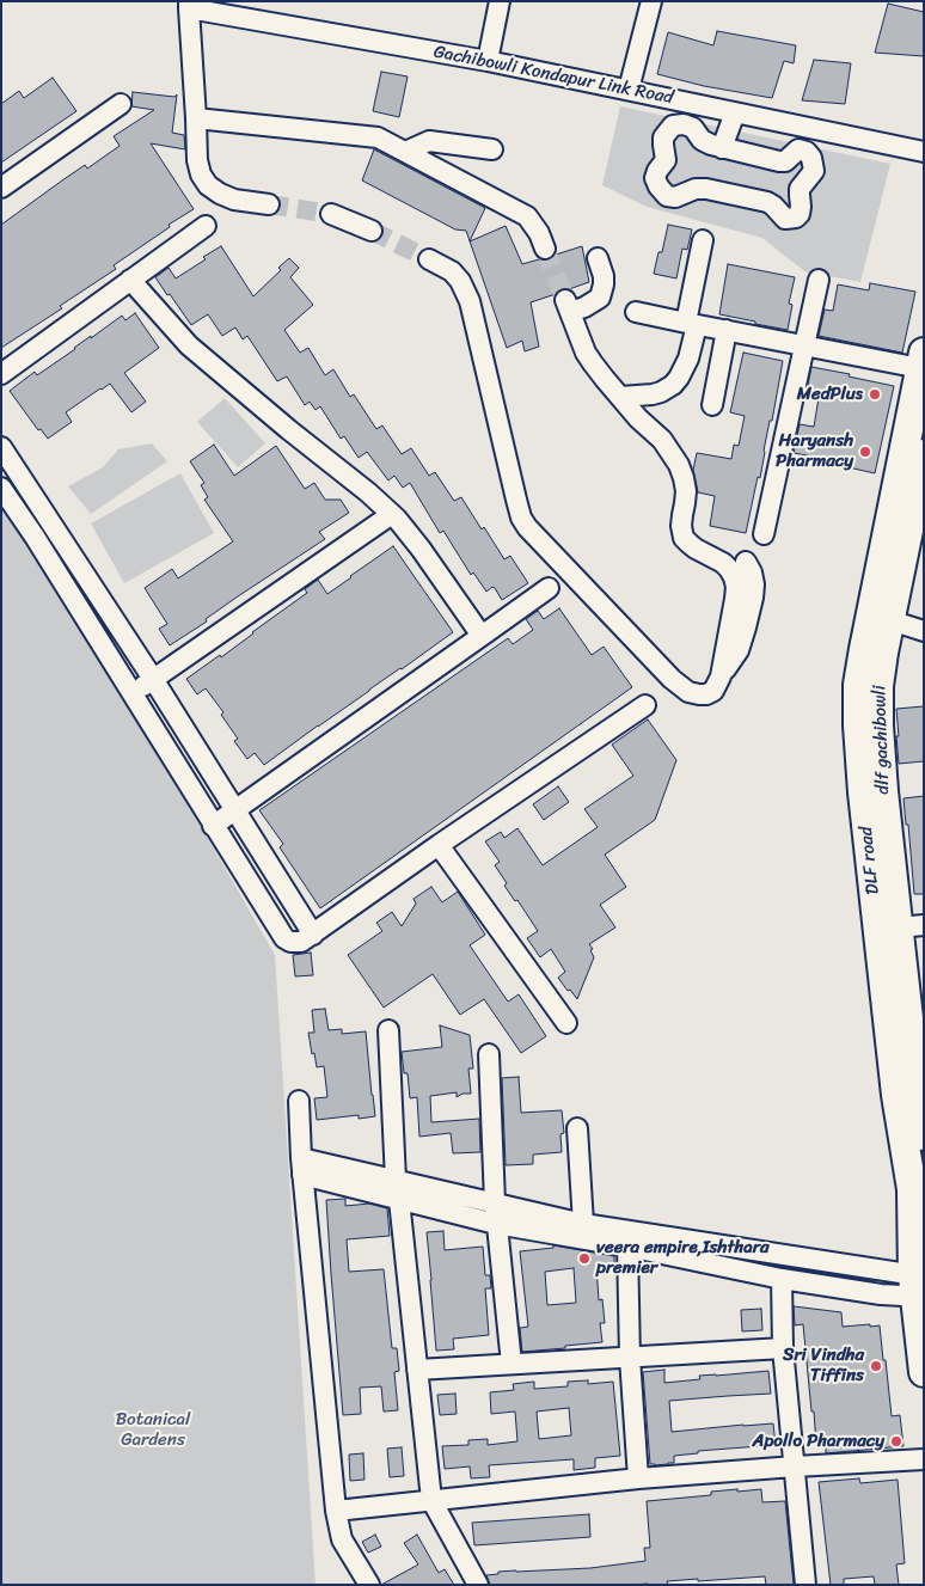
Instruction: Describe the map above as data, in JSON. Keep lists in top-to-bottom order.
{
  "streets": {
    "main road": ["dlf gachibowli", "DLF road"],
    "street": ["Gachibowli Kondapur Link Road"]
  },
  "parks": ["Botanical Gardens"],
  "places": [
    "MedPlus",
    "Haryansh Pharmacy",
    "veera empire,Ishthara premier",
    "Sri Vindha Tiffins",
    "Apollo Pharmacy"
  ]
}
